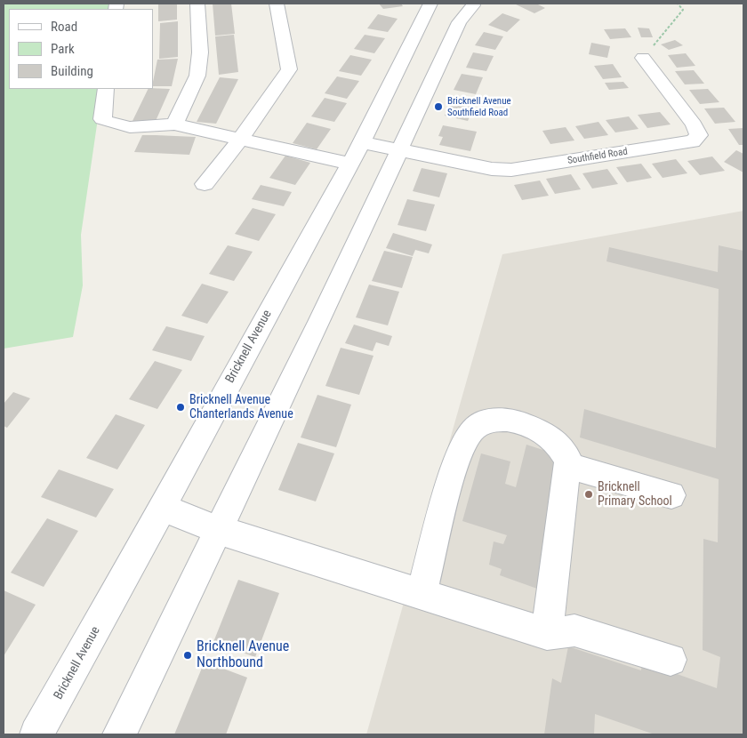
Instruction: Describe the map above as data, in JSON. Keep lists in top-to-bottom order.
{
  "streets": {
    "street": ["Southfield Road", "Bricknell Avenue"]
  },
  "crossings": [
    ["Southfield Road", "Bricknell Avenue"]
  ],
  "places": [
    "Bricknell Avenue Southfield Road",
    "Bricknell Avenue Chanterlands Avenue",
    "Bricknell Primary School",
    "Bricknell Avenue Northbound"
  ],
  "legend": ["Road", "Park", "Building"]
}
